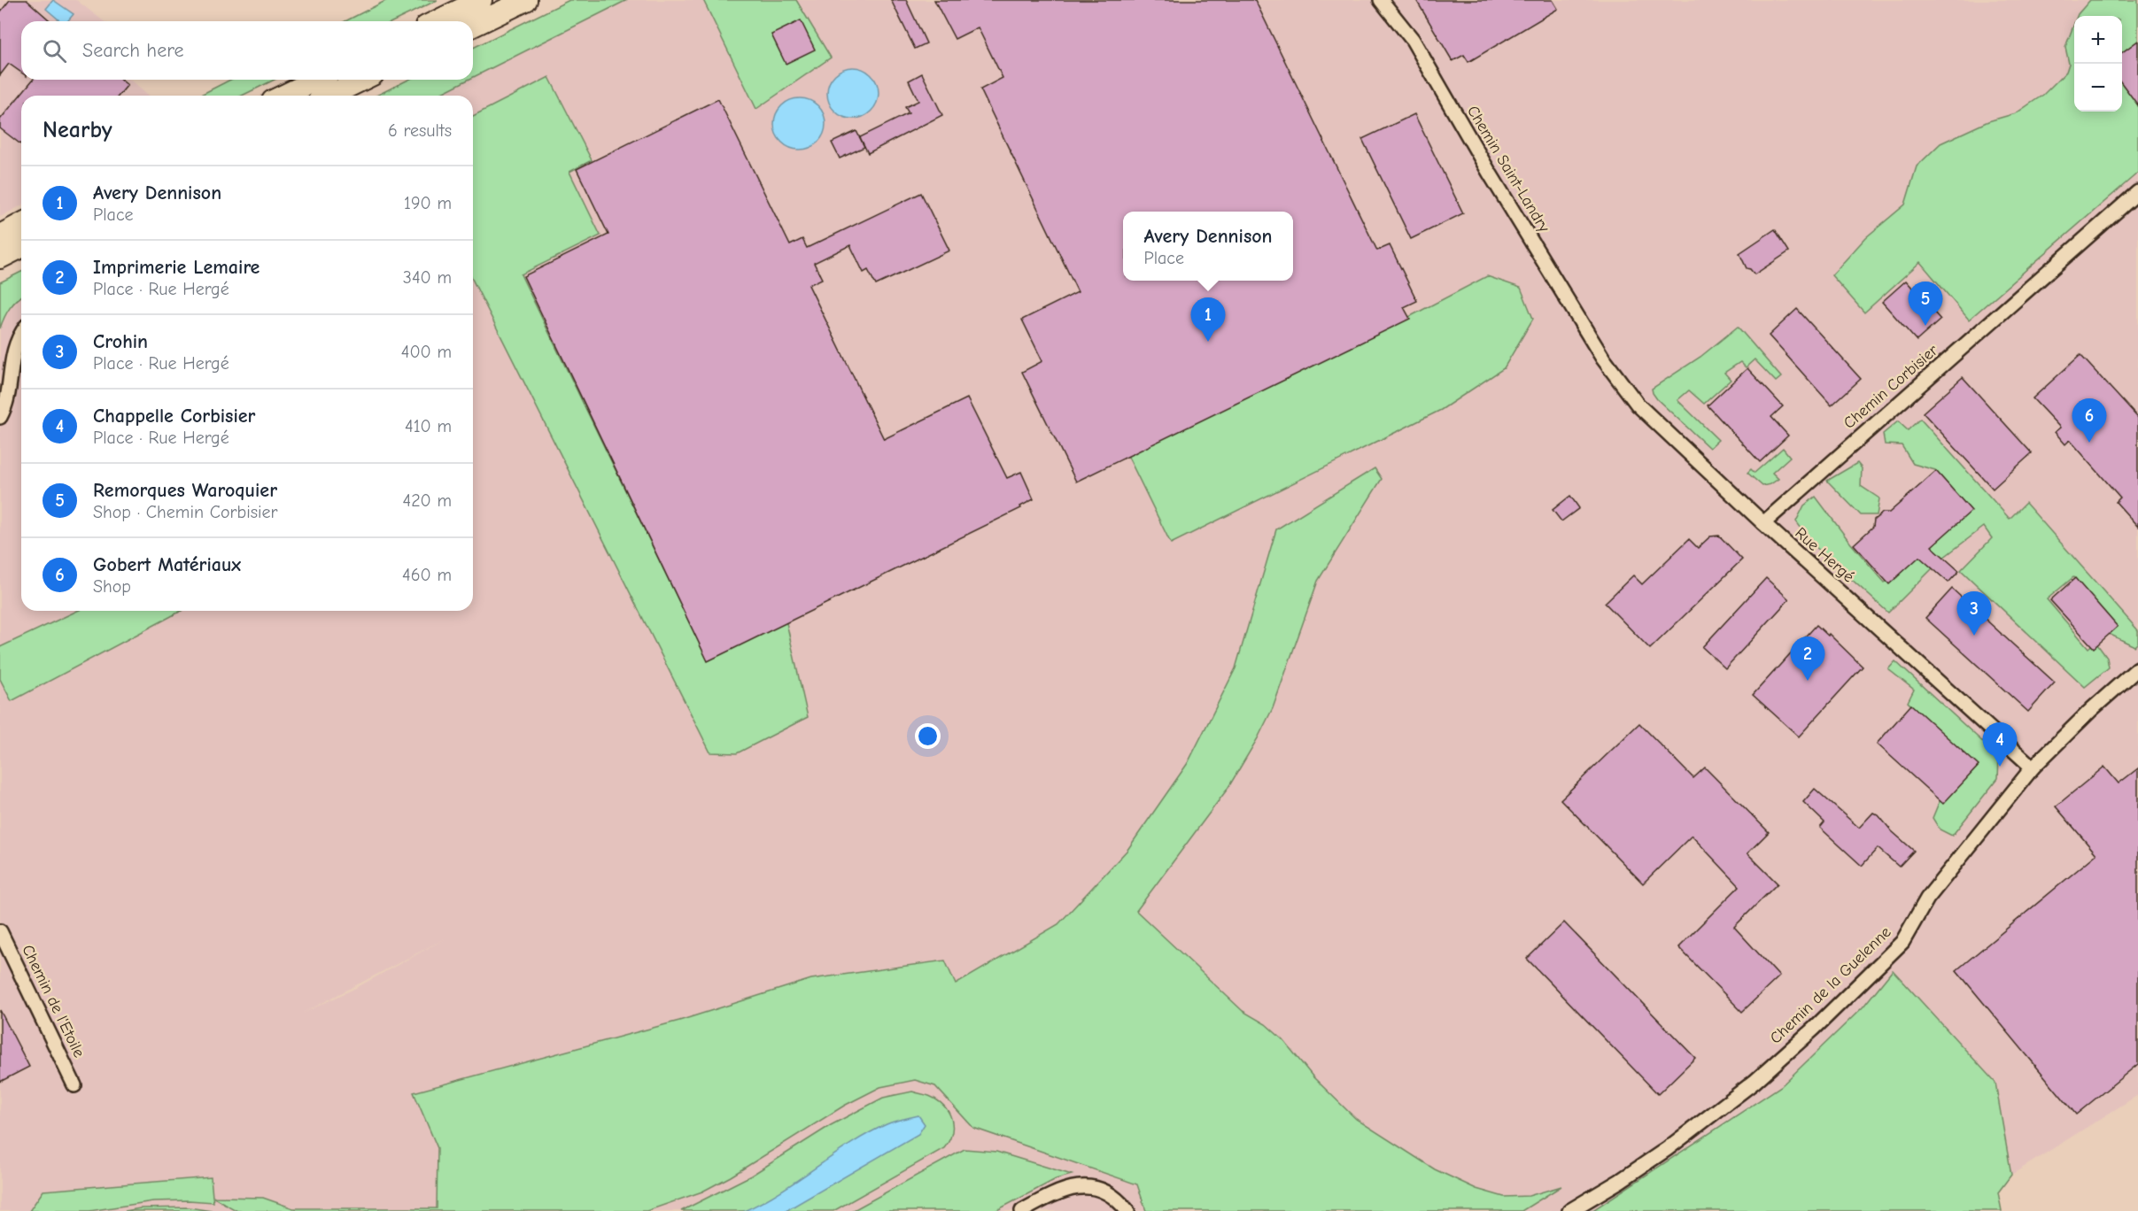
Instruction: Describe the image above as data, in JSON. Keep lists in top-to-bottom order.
{
  "streets": {
    "street": [
      "Chemin Saint-Landry",
      "Chemin Corbisier",
      "Rue Hergé",
      "Chemin de la Guelenne",
      "Chemin de l'Etoile"
    ]
  },
  "crossings": [
    ["Chemin Saint-Landry", "Rue Hergé"],
    ["Chemin Corbisier", "Rue Hergé"],
    ["Rue Hergé", "Chemin de la Guelenne"]
  ],
  "page": {
    "map_buttons": ["+", "−"],
    "search": "Search here",
    "heading": ["Nearby", "6 results"],
    "list": [
      {
        "mark": "1",
        "name": "Avery Dennison",
        "note": "Place",
        "value": "190 m"
      },
      {
        "mark": "2",
        "name": "Imprimerie Lemaire",
        "note": "Place · Rue Hergé",
        "value": "340 m"
      },
      {
        "mark": "3",
        "name": "Crohin",
        "note": "Place · Rue Hergé",
        "value": "400 m"
      },
      {
        "mark": "4",
        "name": "Chappelle Corbisier",
        "note": "Place · Rue Hergé",
        "value": "410 m"
      },
      {
        "mark": "5",
        "name": "Remorques Waroquier",
        "note": "Shop · Chemin Corbisier",
        "value": "420 m"
      },
      {
        "mark": "6",
        "name": "Gobert Matériaux",
        "note": "Shop",
        "value": "460 m"
      }
    ],
    "popup": ["Avery Dennison", "Place"],
    "pins": [
      "5",
      "1",
      "6",
      "3",
      "2",
      "4"
    ]
  }
}
